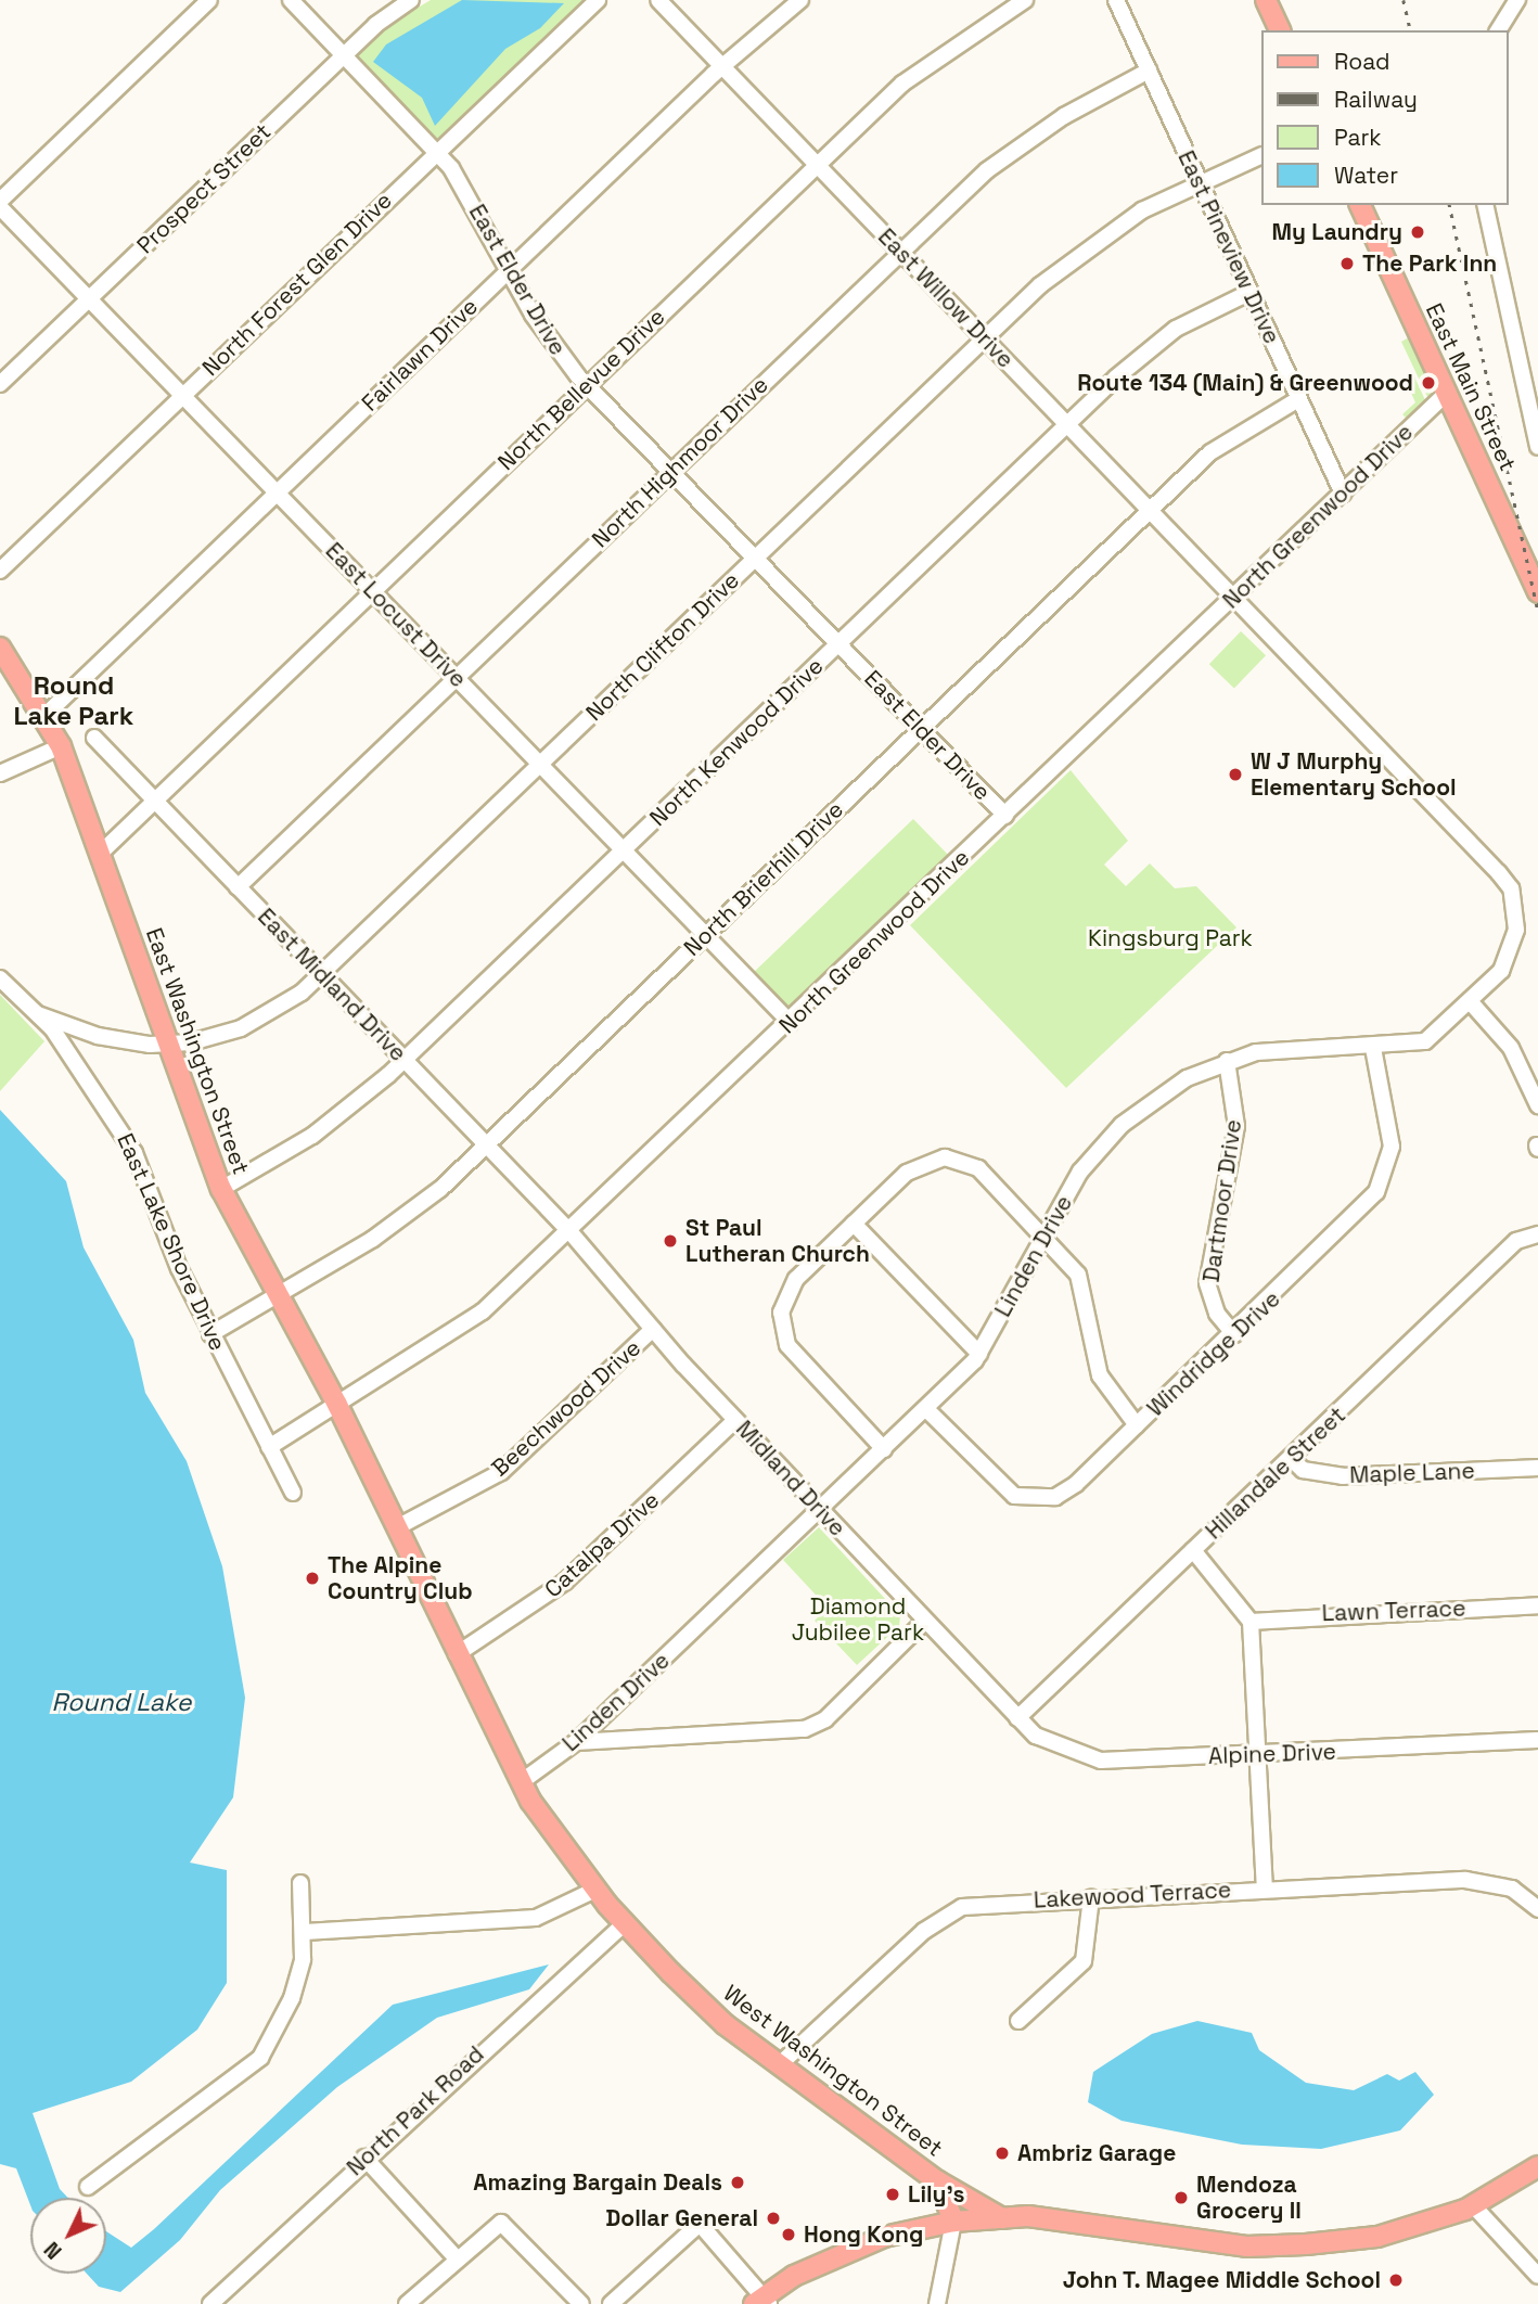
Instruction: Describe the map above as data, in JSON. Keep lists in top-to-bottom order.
{
  "streets": {
    "main road": ["East Main Street", "East Washington Street", "West Washington Street"],
    "street": [
      "Prospect Street",
      "East Pineview Drive",
      "East Elder Drive",
      "North Forest Glen Drive",
      "East Willow Drive",
      "Fairlawn Drive",
      "North Bellevue Drive",
      "North Highmoor Drive",
      "North Greenwood Drive",
      "East Locust Drive",
      "North Clifton Drive",
      "North Kenwood Drive",
      "North Brierhill Drive",
      "East Midland Drive",
      "Dartmoor Drive",
      "East Lake Shore Drive",
      "Linden Drive",
      "Windridge Drive",
      "Beechwood Drive",
      "Hillandale Street",
      "Maple Lane",
      "Midland Drive",
      "Catalpa Drive",
      "Lawn Terrace",
      "Alpine Drive",
      "Lakewood Terrace",
      "North Park Road"
    ]
  },
  "crossings": [
    ["Prospect Street", "East Elder Drive"],
    ["Prospect Street", "East Locust Drive"],
    ["East Pineview Drive", "North Highmoor Drive"],
    ["East Pineview Drive", "North Greenwood Drive"],
    ["East Pineview Drive", "North Clifton Drive"],
    ["East Pineview Drive", "North Kenwood Drive"],
    ["East Pineview Drive", "North Brierhill Drive"],
    ["East Elder Drive", "North Forest Glen Drive"],
    ["East Elder Drive", "Fairlawn Drive"],
    ["East Elder Drive", "North Bellevue Drive"],
    ["East Elder Drive", "North Highmoor Drive"],
    ["East Elder Drive", "North Greenwood Drive"],
    ["East Elder Drive", "North Clifton Drive"],
    ["East Elder Drive", "North Kenwood Drive"],
    ["East Elder Drive", "North Brierhill Drive"],
    ["North Forest Glen Drive", "East Locust Drive"],
    ["East Willow Drive", "Fairlawn Drive"],
    ["East Willow Drive", "North Bellevue Drive"],
    ["East Willow Drive", "North Highmoor Drive"],
    ["East Willow Drive", "North Greenwood Drive"],
    ["East Willow Drive", "North Clifton Drive"],
    ["East Willow Drive", "North Kenwood Drive"],
    ["East Willow Drive", "North Brierhill Drive"],
    ["East Willow Drive", "Linden Drive"],
    ["Fairlawn Drive", "East Locust Drive"],
    ["Fairlawn Drive", "East Washington Street"],
    ["East Main Street", "North Greenwood Drive"],
    ["North Bellevue Drive", "East Locust Drive"],
    ["North Bellevue Drive", "East Midland Drive"],
    ["North Bellevue Drive", "East Washington Street"],
    ["North Highmoor Drive", "East Locust Drive"],
    ["North Highmoor Drive", "East Midland Drive"],
    ["North Greenwood Drive", "East Locust Drive"],
    ["North Greenwood Drive", "East Midland Drive"],
    ["North Greenwood Drive", "East Washington Street"],
    ["North Greenwood Drive", "East Lake Shore Drive"],
    ["North Greenwood Drive", "Midland Drive"],
    ["East Locust Drive", "North Clifton Drive"],
    ["East Locust Drive", "North Kenwood Drive"],
    ["East Locust Drive", "North Brierhill Drive"],
    ["North Clifton Drive", "East Midland Drive"],
    ["North Clifton Drive", "East Washington Street"],
    ["North Clifton Drive", "East Lake Shore Drive"],
    ["North Kenwood Drive", "East Midland Drive"],
    ["North Kenwood Drive", "East Washington Street"],
    ["North Brierhill Drive", "East Midland Drive"],
    ["North Brierhill Drive", "East Washington Street"],
    ["North Brierhill Drive", "East Lake Shore Drive"],
    ["East Midland Drive", "Midland Drive"],
    ["East Washington Street", "West Washington Street"],
    ["Dartmoor Drive", "Linden Drive"],
    ["Dartmoor Drive", "Windridge Drive"],
    ["Linden Drive", "Windridge Drive"],
    ["Linden Drive", "Midland Drive"],
    ["Linden Drive", "West Washington Street"],
    ["Beechwood Drive", "Midland Drive"],
    ["Beechwood Drive", "West Washington Street"],
    ["Hillandale Street", "Maple Lane"],
    ["Hillandale Street", "Midland Drive"],
    ["Hillandale Street", "Alpine Drive"],
    ["Midland Drive", "Catalpa Drive"],
    ["Midland Drive", "Alpine Drive"],
    ["Catalpa Drive", "West Washington Street"],
    ["Lakewood Terrace", "West Washington Street"],
    ["West Washington Street", "North Park Road"]
  ],
  "districts": ["Round Lake Park"],
  "water": ["Round Lake"],
  "parks": ["Kingsburg Park", "Diamond Jubilee Park"],
  "places": [
    "My Laundry",
    "The Park Inn",
    "Route 134 (Main) & Greenwood",
    "W J Murphy Elementary School",
    "St Paul Lutheran Church",
    "The Alpine Country Club",
    "Ambriz Garage",
    "Amazing Bargain Deals",
    "Lily's",
    "Mendoza Grocery II",
    "Dollar General",
    "Hong Kong",
    "John T. Magee Middle School"
  ],
  "legend": [
    "Road",
    "Railway",
    "Park",
    "Water"
  ],
  "north": "bottom left"
}
